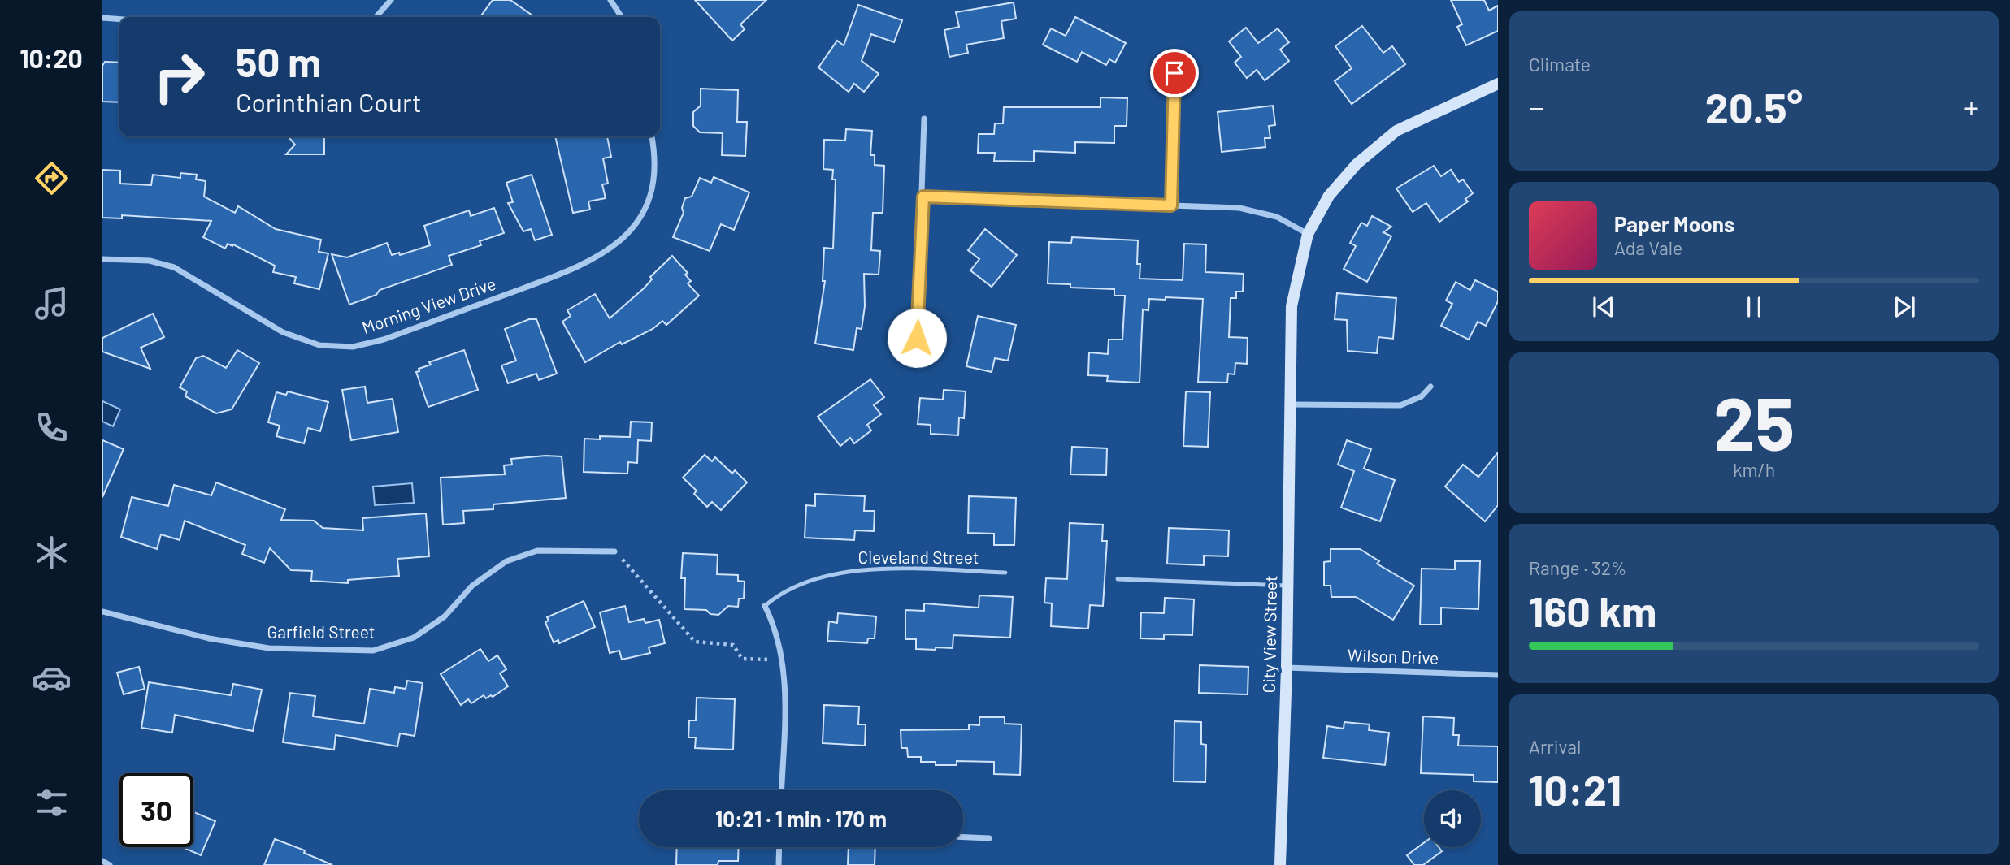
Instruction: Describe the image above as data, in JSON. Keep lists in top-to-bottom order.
{
  "streets": {
    "street": [
      "Morning View Drive",
      "Cleveland Street",
      "Garfield Street",
      "City View Street",
      "Wilson Drive"
    ]
  },
  "crossings": [
    ["City View Street", "Wilson Drive"]
  ],
  "page": {
    "tabs": "10:20",
    "tile": [
      "Climate",
      ["25", "km/h"],
      ["Range · 32%", "160 km"],
      ["Arrival", "10:21"]
    ],
    "turn": ["50 m", "Corinthian Court"],
    "heat": ["−", "20.5°", "+"],
    "song": ["Paper Moons", "Ada Vale"],
    "limit": "30",
    "trip": "10:21 · 1 min · 170 m"
  }
}
